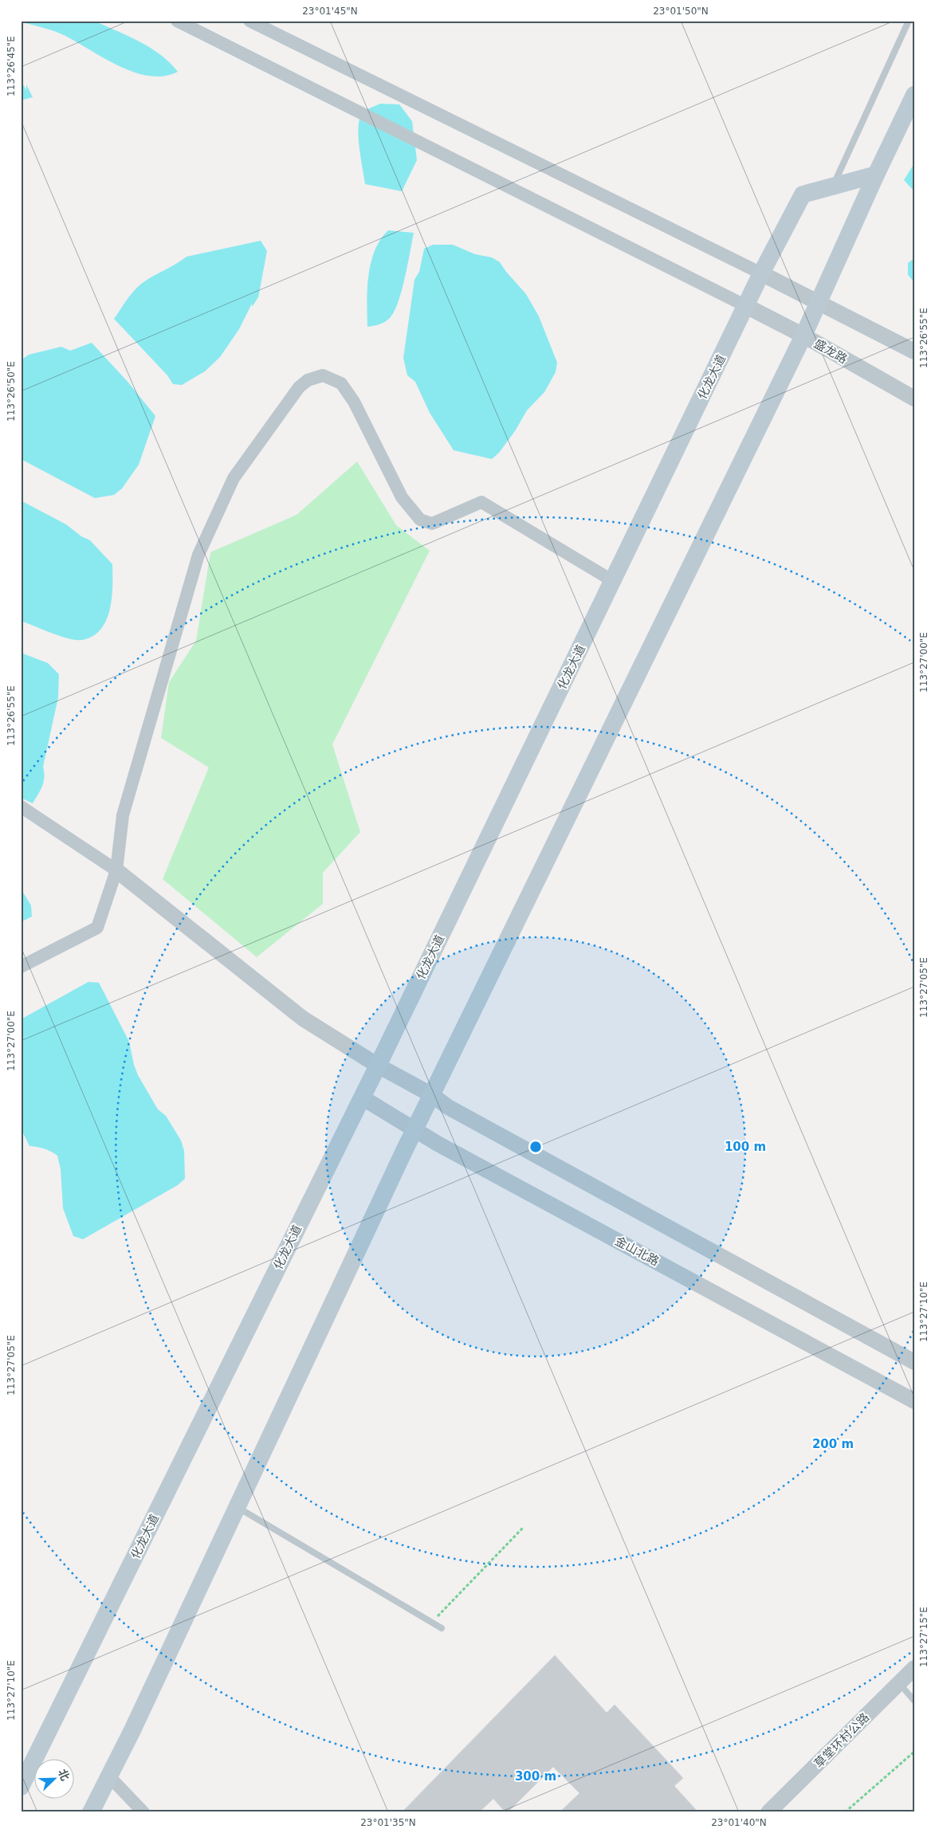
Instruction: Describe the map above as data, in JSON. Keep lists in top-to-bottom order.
{
  "streets": {
    "main road": ["化龙大道"],
    "street": ["盛龙路", "金山北路", "草堂环村公路"]
  },
  "crossings": [
    ["盛龙路", "化龙大道"],
    ["化龙大道", "金山北路"]
  ],
  "north": "top right",
  "coordinates": [
    "23°01'45\"N",
    "23°01'50\"N",
    "113°26'45\"E",
    "113°26'55\"E",
    "113°26'50\"E",
    "113°27'00\"E",
    "113°27'05\"E",
    "113°27'10\"E",
    "113°27'15\"E",
    "23°01'35\"N",
    "23°01'40\"N"
  ],
  "rings": ["100 m", "200 m", "300 m"]
}
